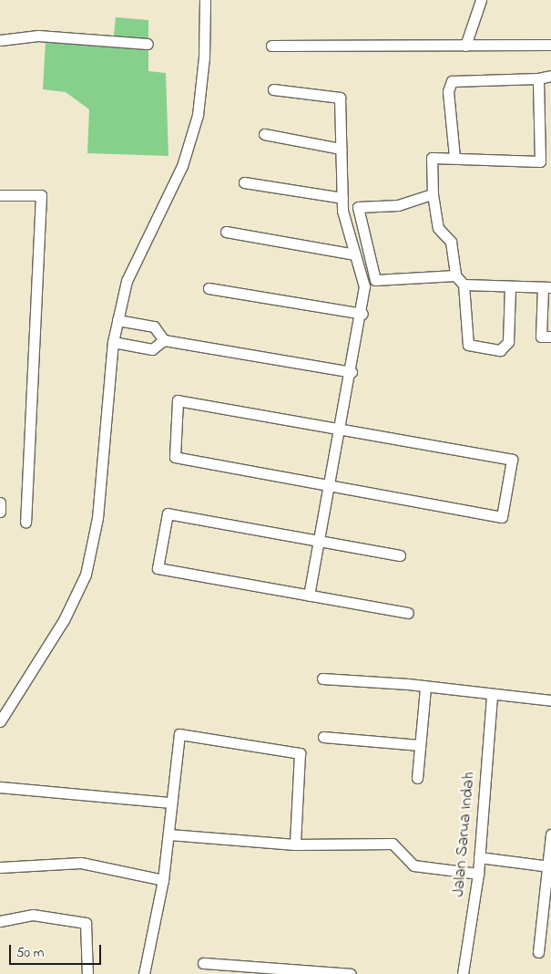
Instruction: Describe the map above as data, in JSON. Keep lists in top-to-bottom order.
{
  "streets": {
    "street": ["Jalan Sarua Indah"]
  },
  "scale_bar": "50 m"
}
